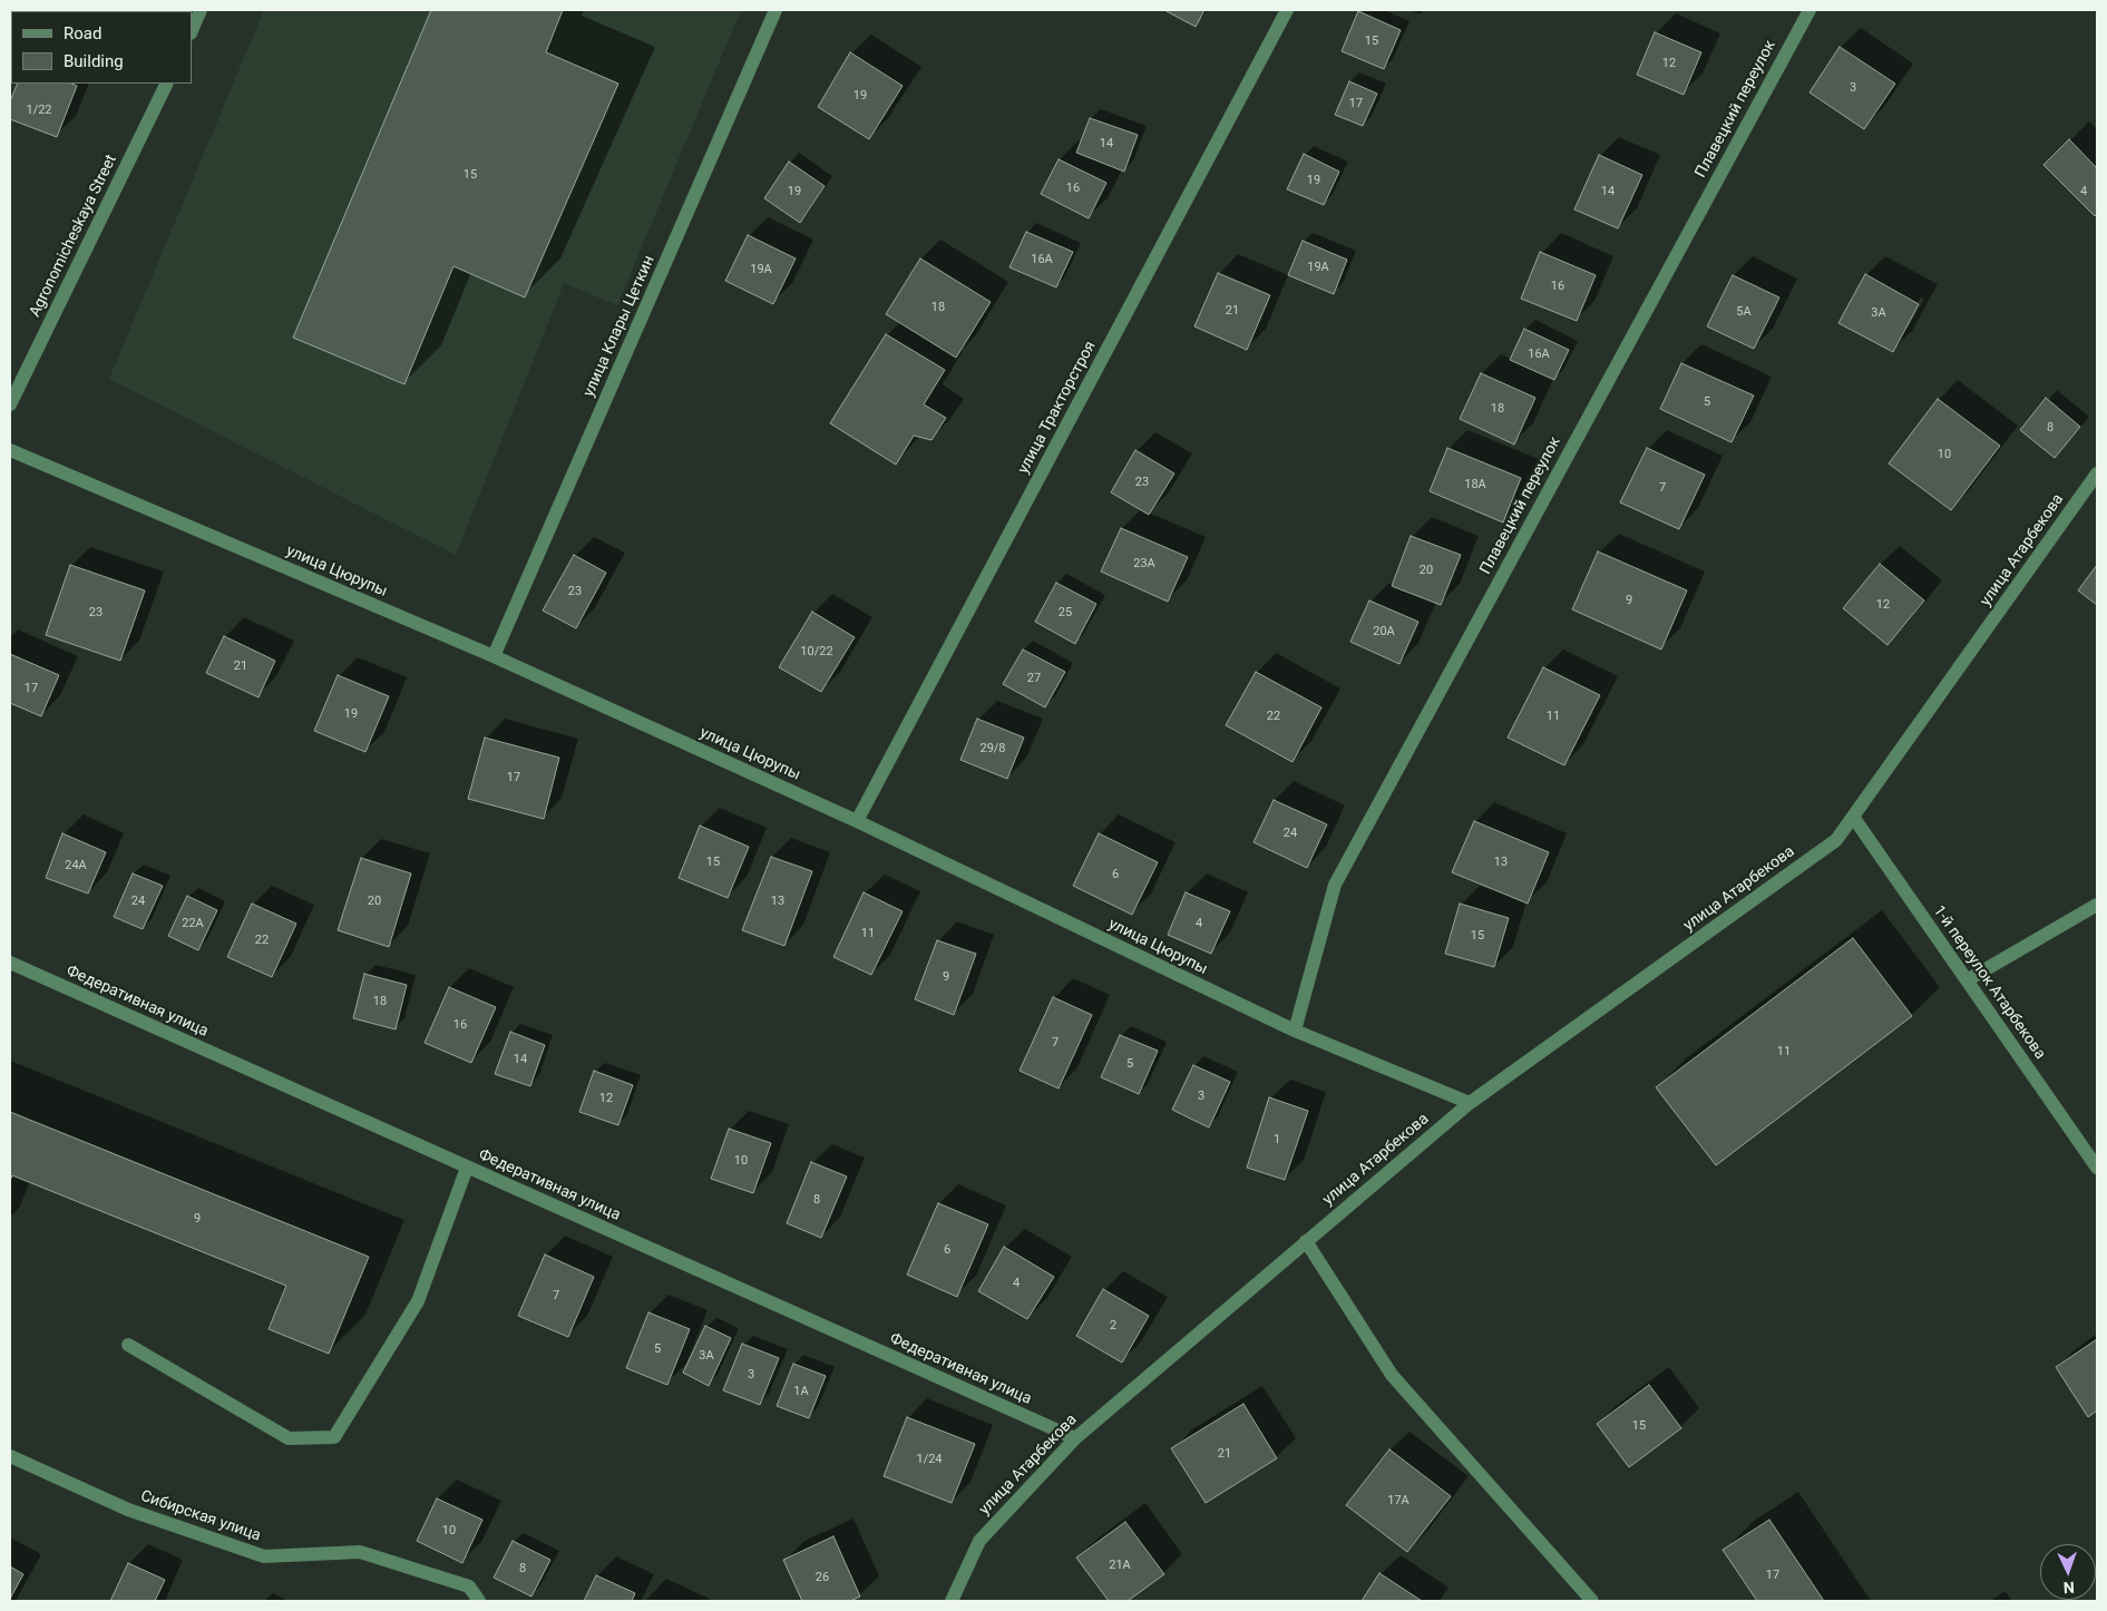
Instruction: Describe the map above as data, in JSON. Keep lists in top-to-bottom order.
{
  "streets": {
    "street": [
      "Плавецкий переулок",
      "Agronomicheskaya Street",
      "улица Клары Цеткин",
      "улица Тракторстроя",
      "улица Атарбекова",
      "улица Цюрупы",
      "1-й переулок Атарбекова",
      "Федеративная улица",
      "Сибирская улица"
    ]
  },
  "crossings": [
    ["Плавецкий переулок", "улица Цюрупы"],
    ["улица Клары Цеткин", "улица Цюрупы"],
    ["улица Тракторстроя", "улица Цюрупы"],
    ["улица Атарбекова", "улица Цюрупы"],
    ["улица Атарбекова", "1-й переулок Атарбекова"],
    ["улица Атарбекова", "Федеративная улица"]
  ],
  "house_numbers": [
    "15",
    "12",
    "3",
    "19",
    "17",
    "1/22",
    "14",
    "15",
    "19",
    "16",
    "19",
    "14",
    "4",
    "16А",
    "19А",
    "19А",
    "16",
    "18",
    "21",
    "5А",
    "3А",
    "16А",
    "5",
    "18",
    "8",
    "10",
    "23",
    "18А",
    "7",
    "23А",
    "20",
    "23",
    "9",
    "12",
    "23",
    "25",
    "20А",
    "10/22",
    "21",
    "27",
    "17",
    "19",
    "22",
    "11",
    "29/8",
    "17",
    "24",
    "15",
    "13",
    "24А",
    "6",
    "24",
    "20",
    "13",
    "22А",
    "4",
    "11",
    "15",
    "22",
    "9",
    "18",
    "16",
    "7",
    "11",
    "14",
    "5",
    "3",
    "12",
    "1",
    "10",
    "8",
    "9",
    "6",
    "4",
    "7",
    "2",
    "5",
    "3А",
    "3",
    "1А",
    "15",
    "21",
    "1/24",
    "17А",
    "10",
    "21А",
    "8",
    "17",
    "26"
  ],
  "legend": ["Road", "Building"],
  "north": "bottom"
}
